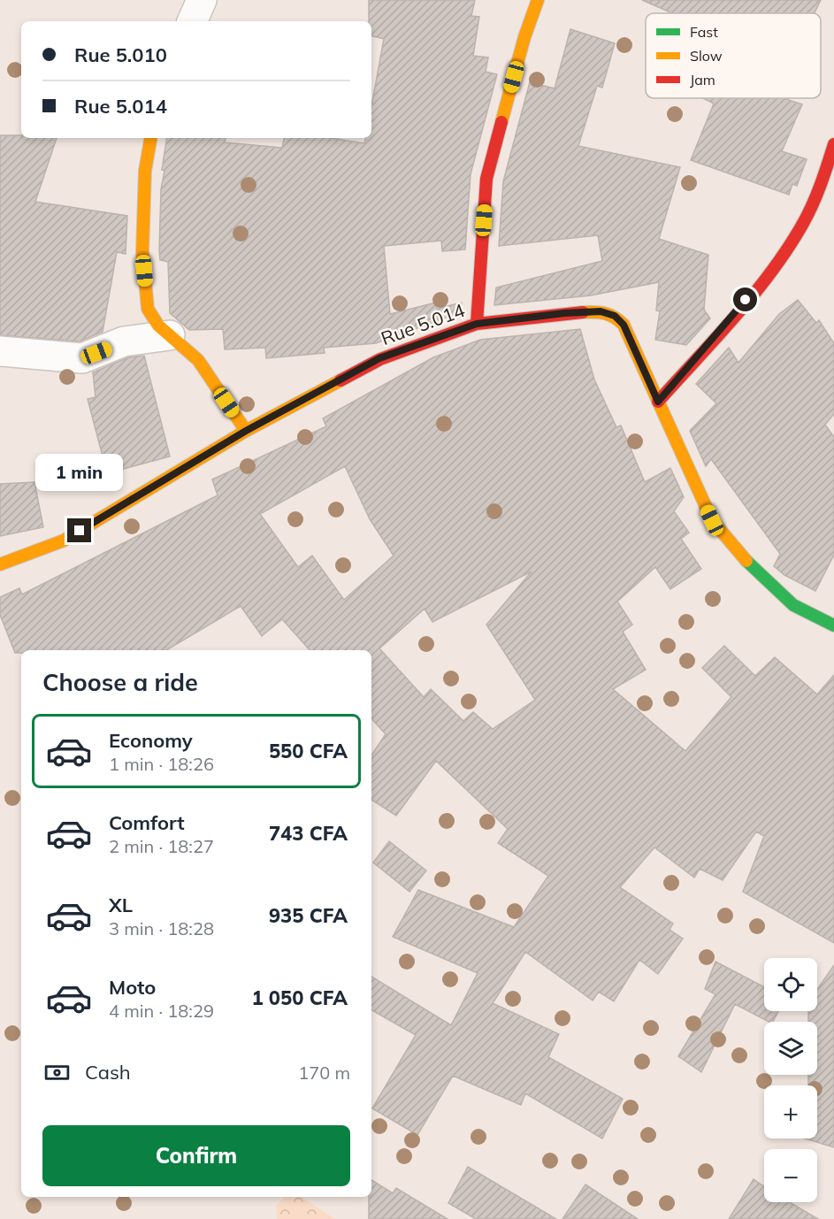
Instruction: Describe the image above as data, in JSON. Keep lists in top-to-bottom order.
{
  "streets": {
    "street": ["Rue 5.014"]
  },
  "legend": ["Fast", "Slow", "Jam"],
  "page": {
    "banner": ["Rue 5.010", "Rue 5.014"],
    "bubble": "1 min",
    "heading": "Choose a ride",
    "list": [
      {
        "name": "Economy",
        "note": "1 min · 18:26",
        "value": "550 CFA"
      },
      {
        "name": "Comfort",
        "note": "2 min · 18:27",
        "value": "743 CFA"
      },
      {
        "name": "XL",
        "note": "3 min · 18:28",
        "value": "935 CFA"
      },
      {
        "name": "Moto",
        "note": "4 min · 18:29",
        "value": "1 050 CFA"
      }
    ],
    "map_buttons": ["+", "−"],
    "pay": ["Cash", "170 m"],
    "buttons": "Confirm"
  }
}
